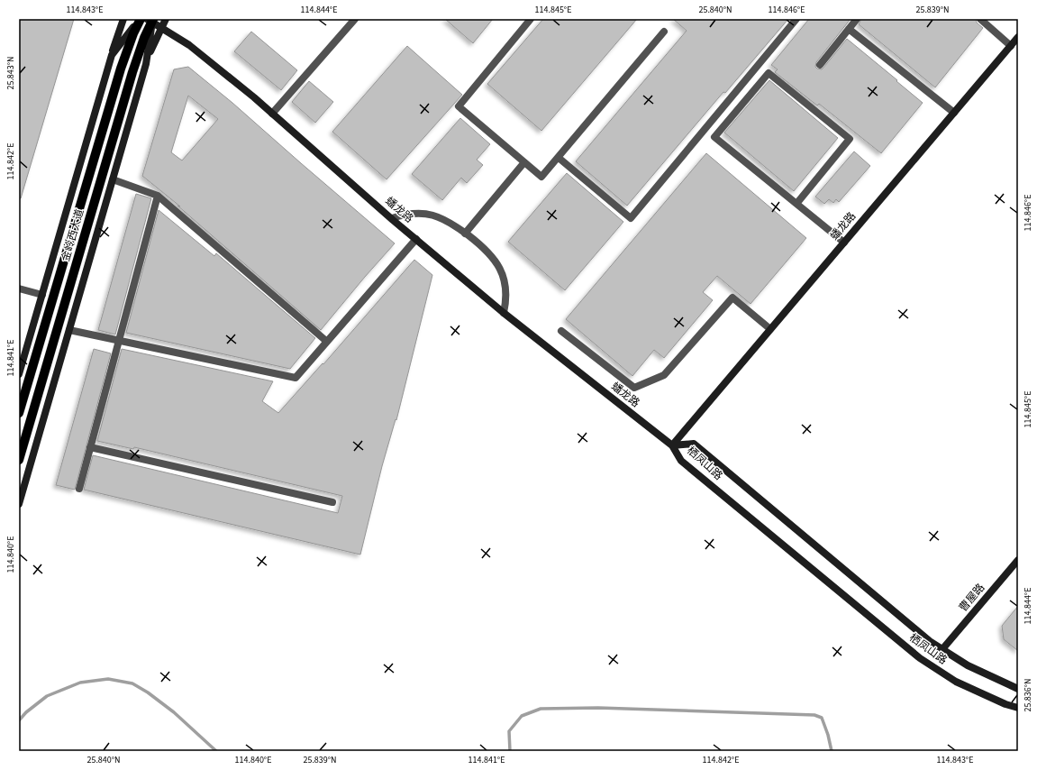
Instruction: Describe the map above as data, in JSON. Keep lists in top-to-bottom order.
{
  "streets": {
    "main road": ["金岭西大道"],
    "street": ["蟠龙路", "栖凤山路", "曹屋路"]
  },
  "crossings": [
    ["蟠龙路", "金岭西大道"],
    ["蟠龙路", "栖凤山路"],
    ["栖凤山路", "曹屋路"]
  ],
  "coordinates": [
    "114.843°E",
    "114.844°E",
    "114.845°E",
    "25.840°N",
    "114.846°E",
    "25.839°N",
    "25.843°N",
    "114.842°E",
    "114.841°E",
    "114.840°E",
    "25.836°N"
  ]
}
